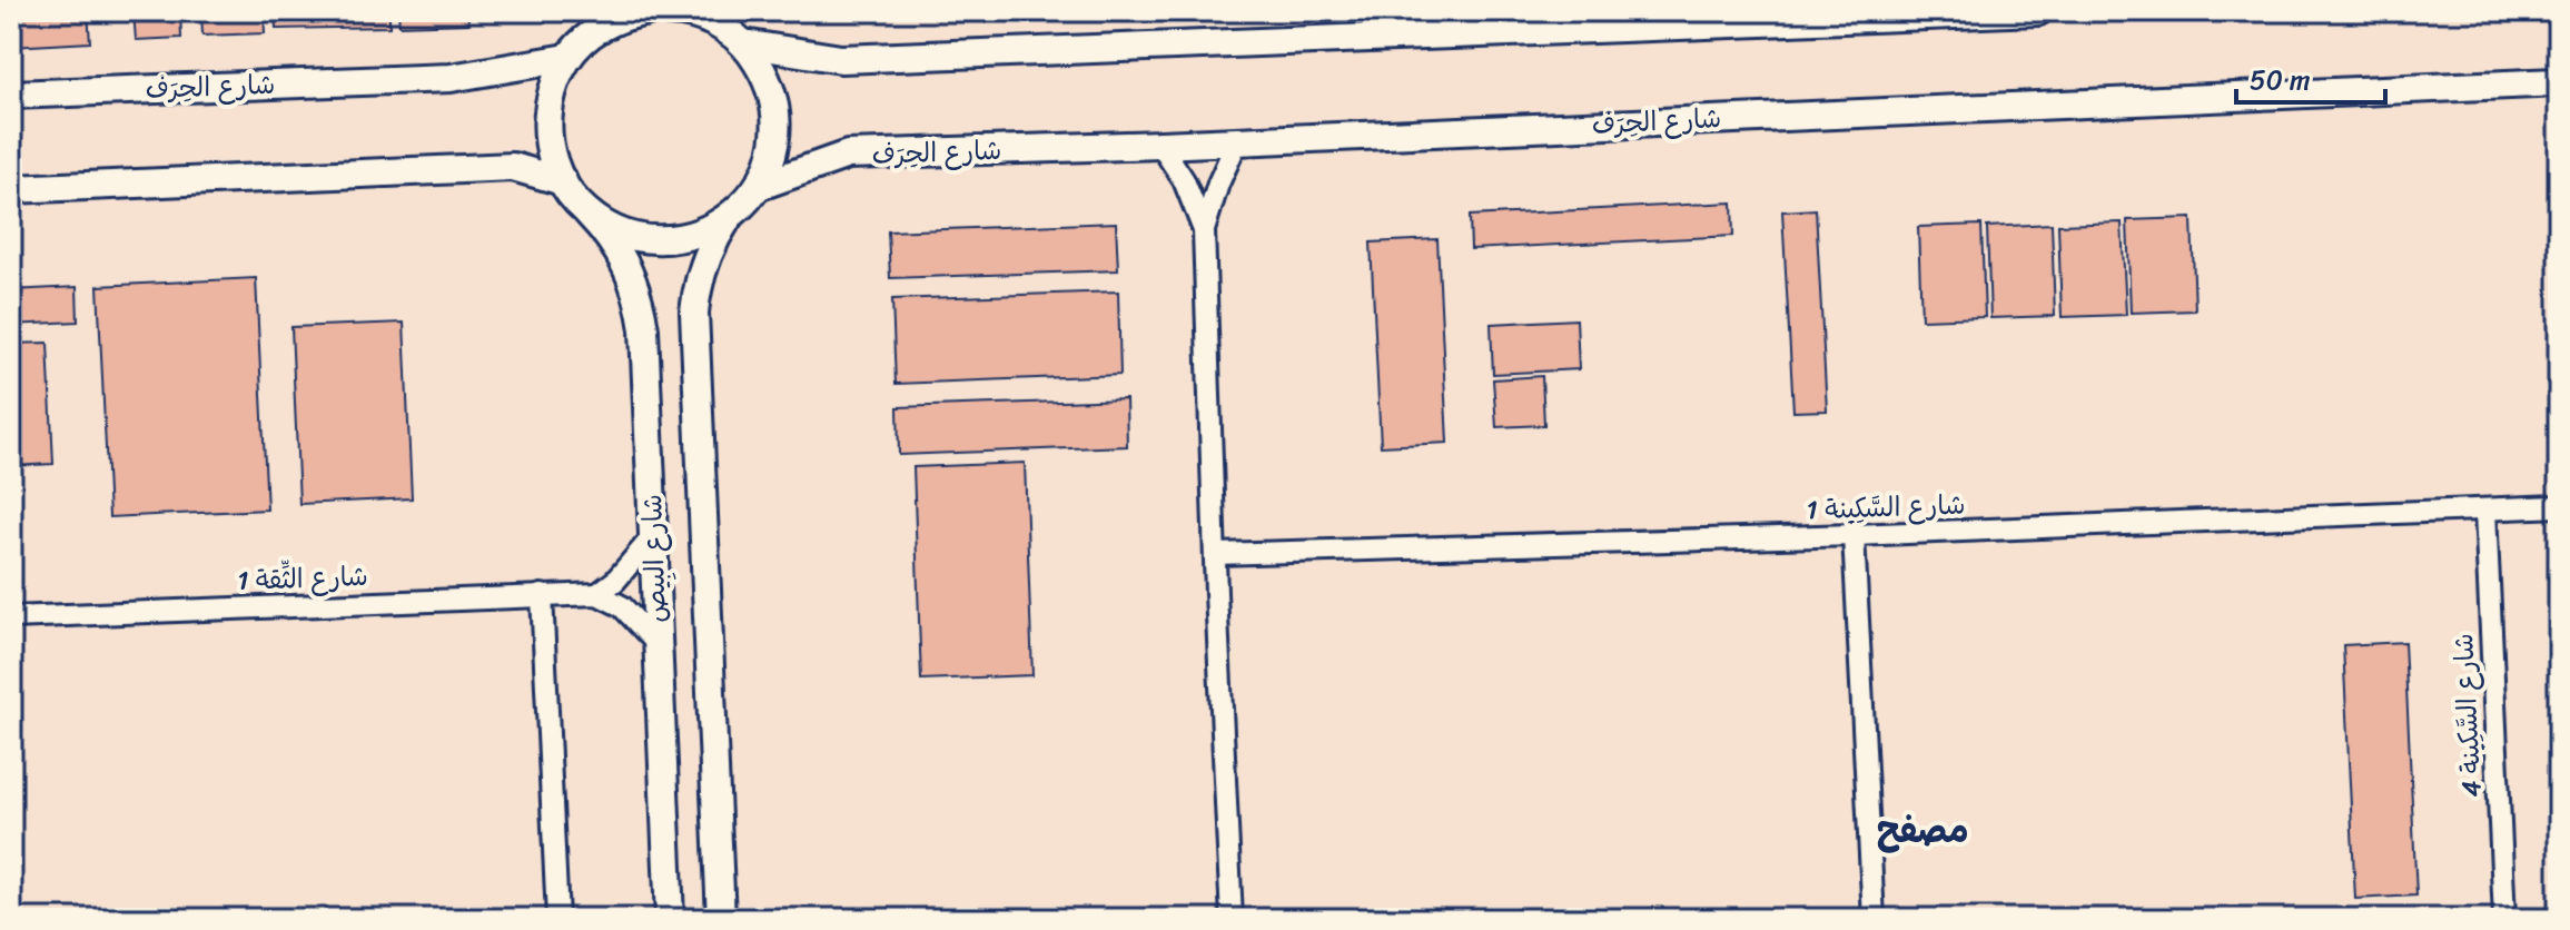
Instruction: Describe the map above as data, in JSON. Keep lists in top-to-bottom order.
{
  "streets": {
    "street": [
      "شارع الحِرَف",
      "شارع السَّكِينة 1",
      "شارع البِيص",
      "شارع الثِّقة 1",
      "شارع السَّكِينة 4"
    ]
  },
  "crossings": [
    ["شارع الحِرَف", "شارع البِيص"],
    ["شارع السَّكِينة 1", "شارع السَّكِينة 4"]
  ],
  "districts": ["مصفح"],
  "scale_bar": "50 m"
}
